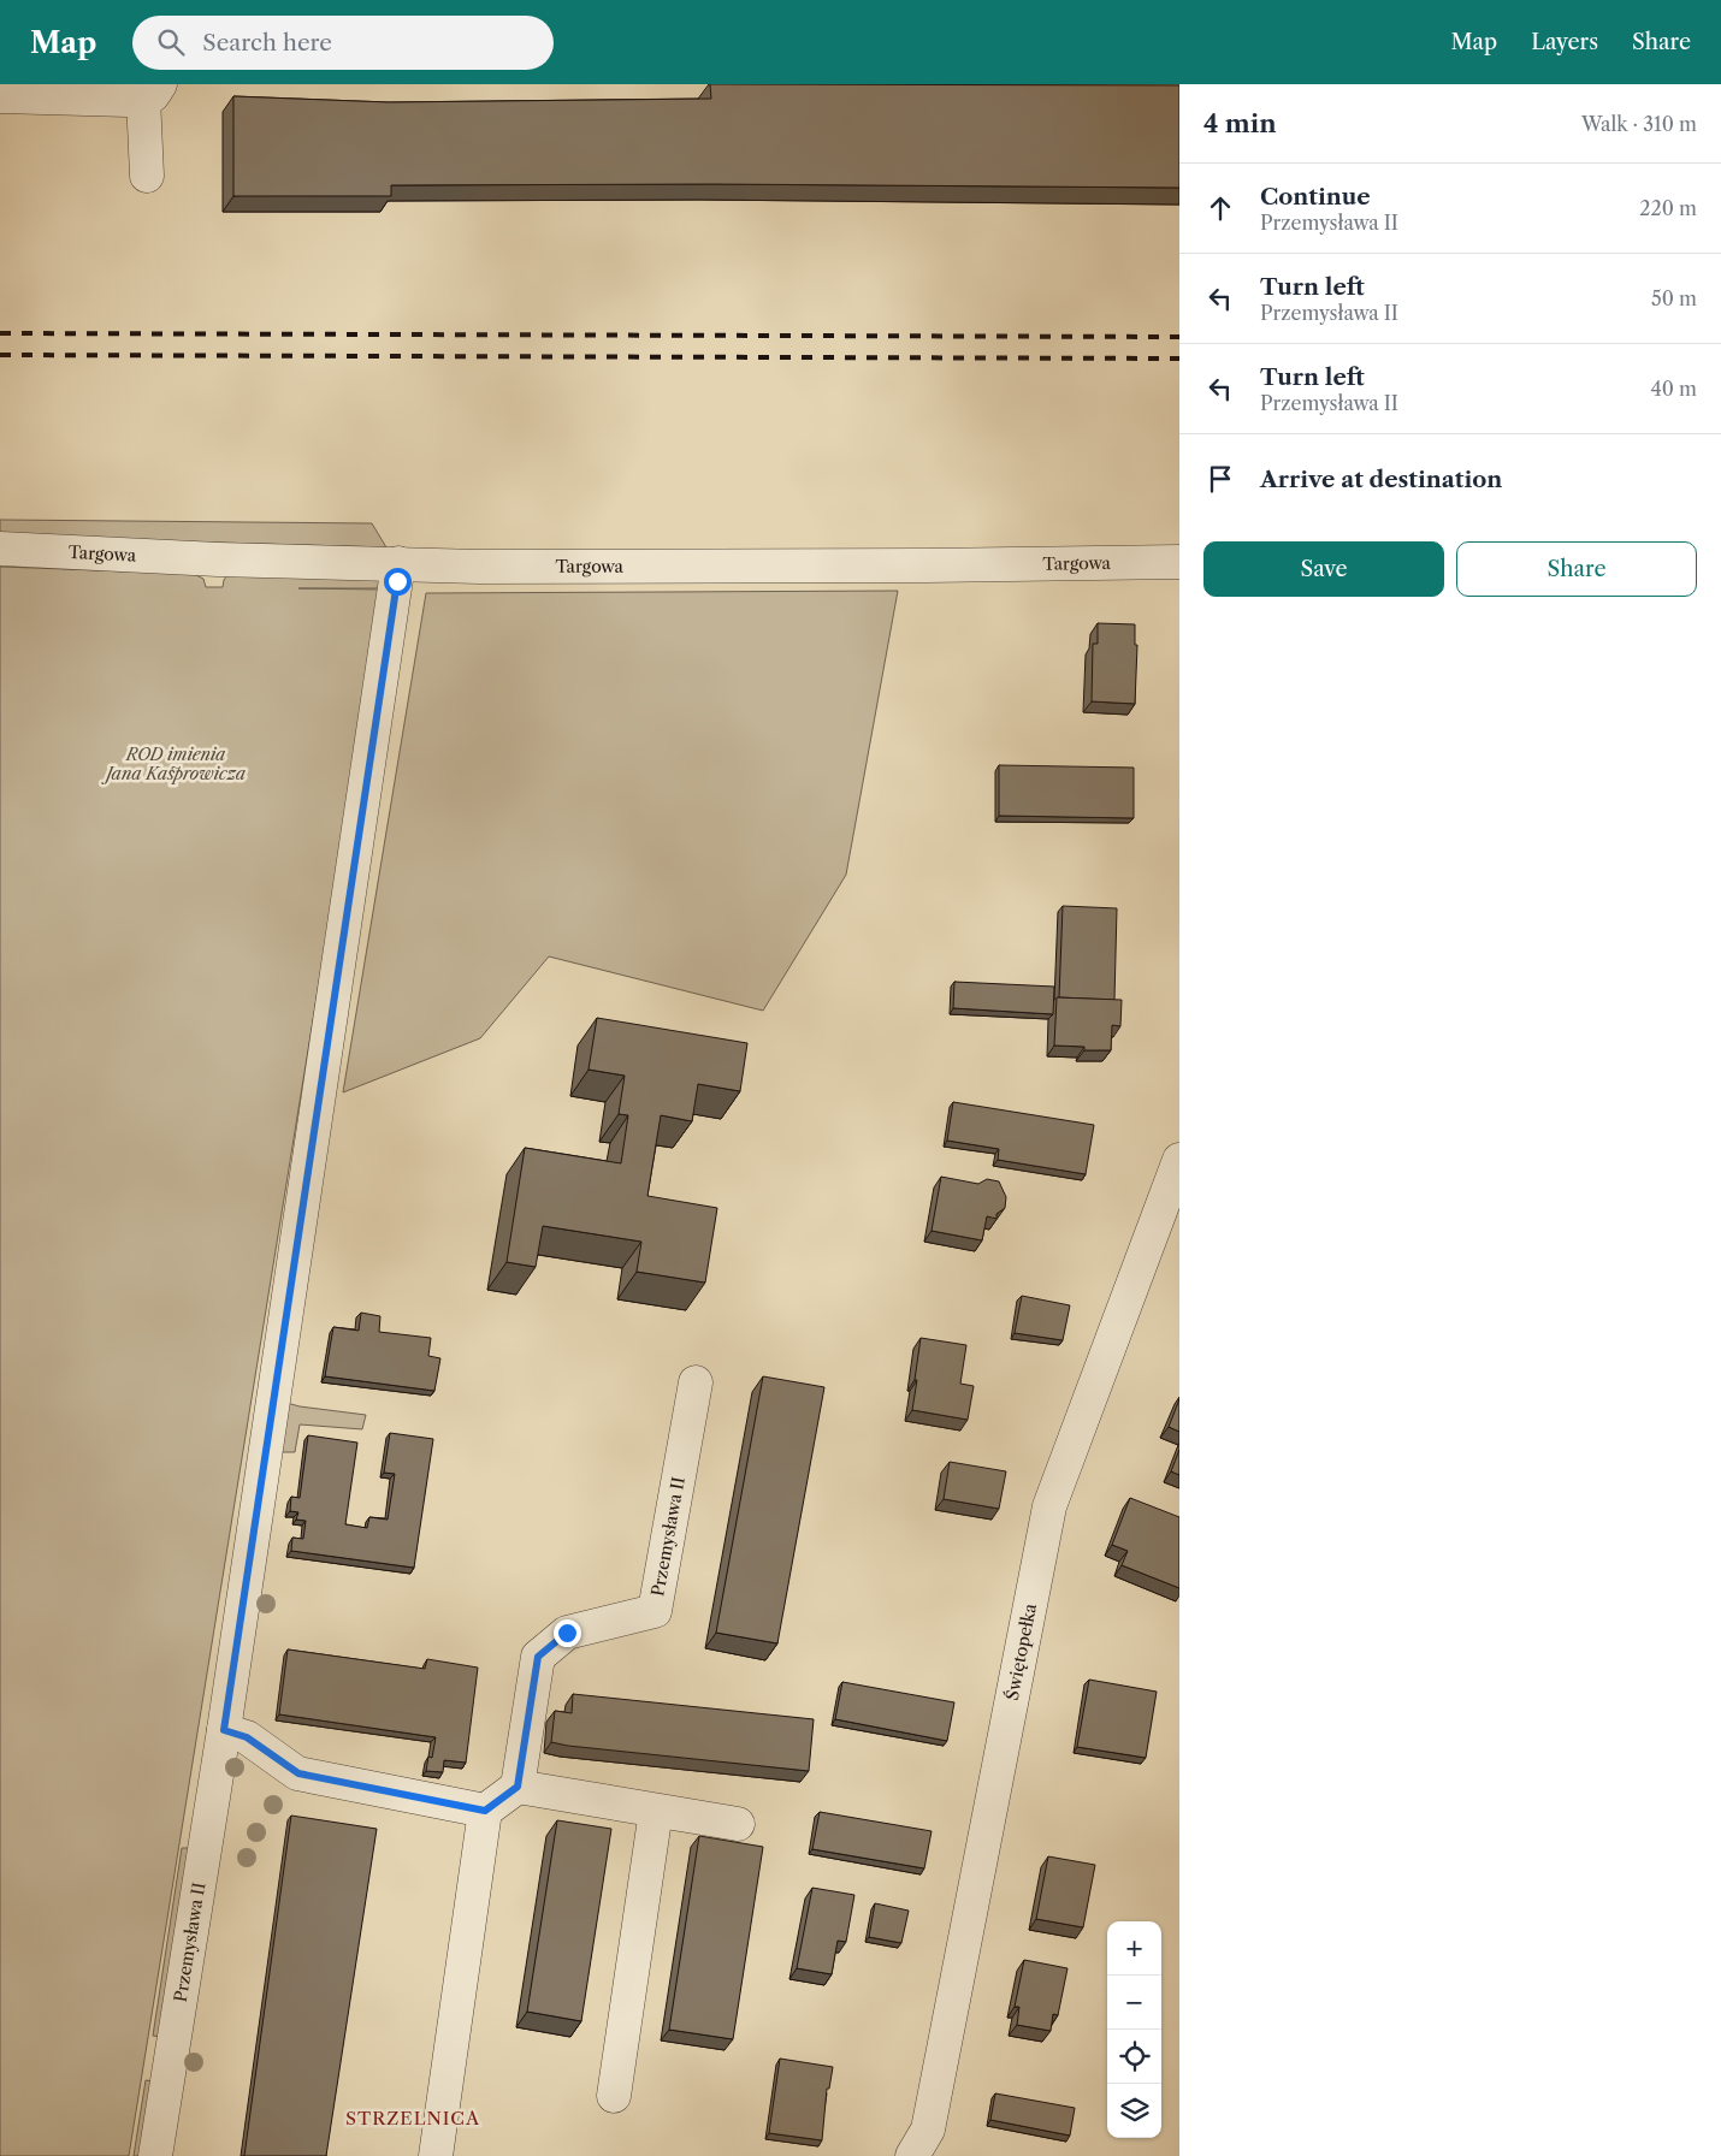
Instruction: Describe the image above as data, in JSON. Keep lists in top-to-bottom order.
{
  "streets": {
    "street": ["Targowa", "Przemysława II", "Świętopełka"]
  },
  "crossings": [
    ["Targowa", "Przemysława II"]
  ],
  "districts": ["STRZELNICA"],
  "parks": ["ROD imienia Jana Kasprowicza"],
  "page": {
    "header": "Map",
    "search": "Search here",
    "nav": ["Map", "Layers", "Share"],
    "heading": ["4 min", "Walk · 310 m"],
    "list": [
      ["Continue", "Przemysława II", "220 m"],
      ["Turn left", "Przemysława II", "50 m"],
      ["Turn left", "Przemysława II", "40 m"],
      "Arrive at destination"
    ],
    "buttons": ["Save", "Share"],
    "map_buttons": ["+", "−"]
  }
}
